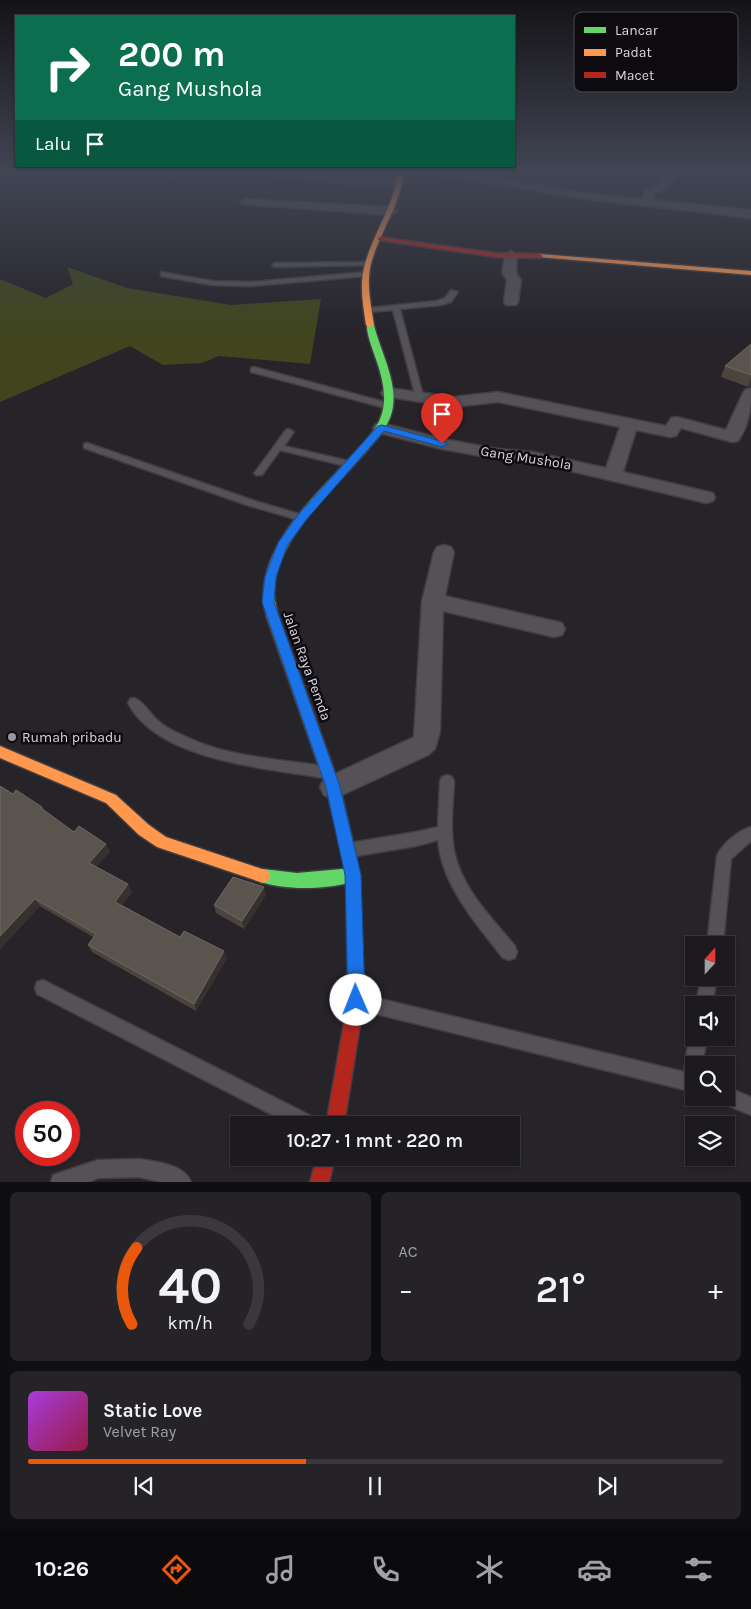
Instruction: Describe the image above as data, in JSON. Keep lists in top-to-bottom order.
{
  "streets": {
    "main road": ["Jalan Raya Pemda"],
    "street": ["Gang Mushola"]
  },
  "crossings": [
    ["Gang Mushola", "Jalan Raya Pemda"]
  ],
  "places": ["Rumah pribadu"],
  "legend": ["Lancar", "Padat", "Macet"],
  "north": "top",
  "page": {
    "turn": ["200 m", "Gang Mushola"],
    "then": "Lalu",
    "limit": "50",
    "trip": "10:27 · 1 mnt · 220 m",
    "tile": "AC",
    "heat": ["−", "21°", "+"],
    "song": ["Static Love", "Velvet Ray"],
    "tabs": "10:26",
    "gauge": ["40", "km/h"]
  }
}
